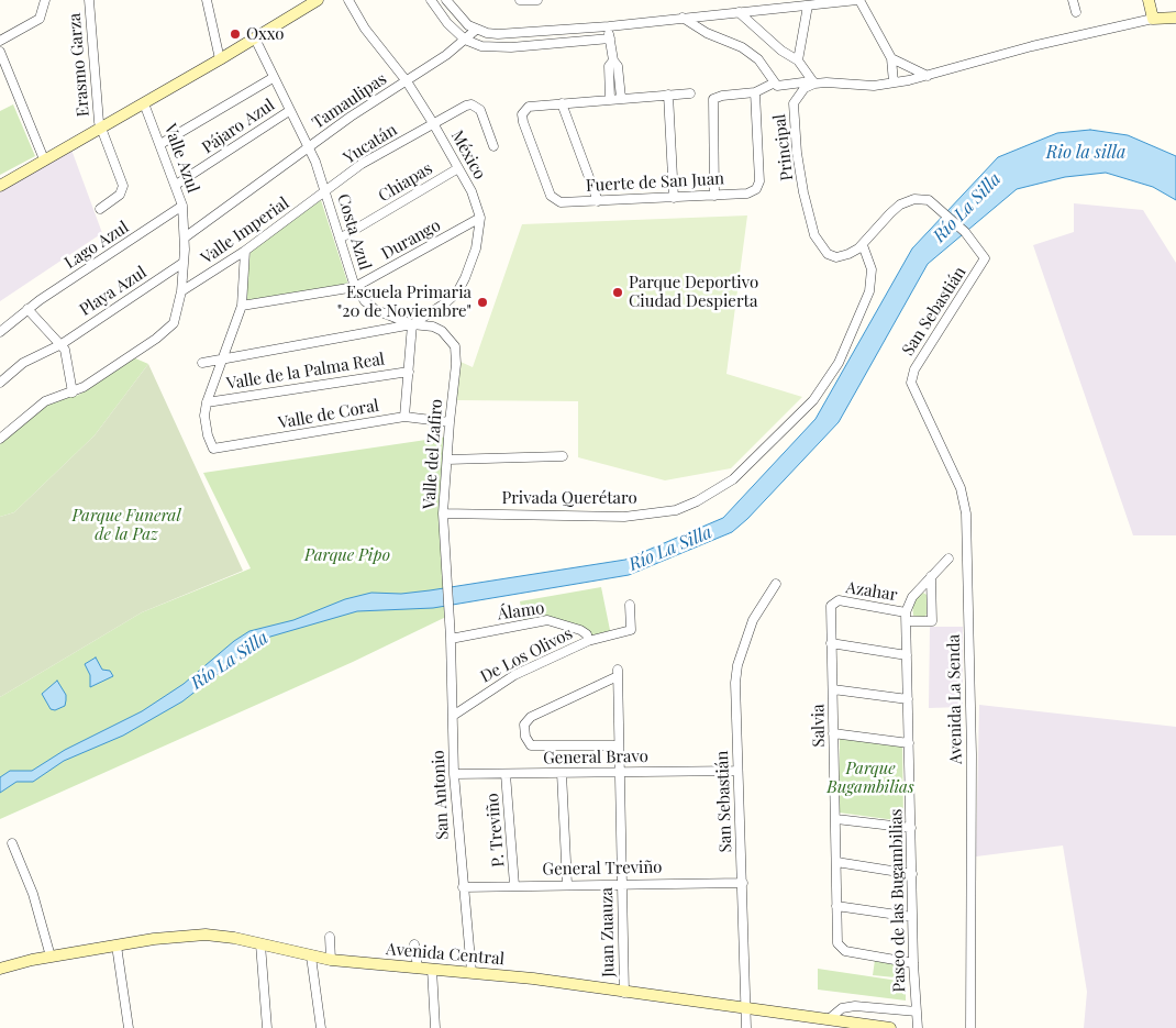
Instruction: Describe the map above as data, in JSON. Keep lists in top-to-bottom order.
{
  "streets": {
    "main road": ["Avenida Central"],
    "street": [
      "Erasmo Garza",
      "Tamaulipas",
      "Pájaro Azul",
      "Yucatán",
      "Principal",
      "México",
      "Valle Azul",
      "Chiapas",
      "Fuerte de San Juan",
      "Valle Imperial",
      "Costa Azul",
      "Durango",
      "Lago Azul",
      "Playa Azul",
      "San Sebastián",
      "Valle de la Palma Real",
      "Valle de Coral",
      "Valle del Zafiro",
      "Privada Querétaro",
      "Azahar",
      "Álamo",
      "De Los Olivos",
      "Avenida La Senda",
      "Salvia",
      "General Bravo",
      "San Antonio",
      "P. Treviño",
      "General Treviño",
      "Paseo de las Bugambilias",
      "Juan Zuauza"
    ]
  },
  "crossings": [
    ["Tamaulipas", "México"],
    ["Tamaulipas", "Valle Azul"],
    ["Tamaulipas", "Costa Azul"],
    ["Pájaro Azul", "Valle Azul"],
    ["Pájaro Azul", "Costa Azul"],
    ["Yucatán", "México"],
    ["Yucatán", "Valle Imperial"],
    ["Yucatán", "Costa Azul"],
    ["Principal", "San Sebastián"],
    ["Principal", "Privada Querétaro"],
    ["México", "Chiapas"],
    ["México", "Costa Azul"],
    ["México", "Durango"],
    ["Valle Azul", "Valle Imperial"],
    ["Valle Azul", "Lago Azul"],
    ["Valle Azul", "Playa Azul"],
    ["Chiapas", "Costa Azul"],
    ["Valle Imperial", "Costa Azul"],
    ["Costa Azul", "Durango"],
    ["San Sebastián", "Avenida La Senda"],
    ["San Sebastián", "General Bravo"],
    ["San Sebastián", "General Treviño"],
    ["San Sebastián", "Avenida Central"],
    ["Valle de la Palma Real", "Valle de Coral"],
    ["Valle de Coral", "Valle del Zafiro"],
    ["Valle del Zafiro", "Privada Querétaro"],
    ["Valle del Zafiro", "San Antonio"],
    ["Azahar", "Salvia"],
    ["Azahar", "Paseo de las Bugambilias"],
    ["Álamo", "De Los Olivos"],
    ["Álamo", "San Antonio"],
    ["De Los Olivos", "San Antonio"],
    ["Salvia", "Paseo de las Bugambilias"],
    ["General Bravo", "San Antonio"],
    ["General Bravo", "P. Treviño"],
    ["General Bravo", "Juan Zuauza"],
    ["San Antonio", "General Treviño"],
    ["San Antonio", "Avenida Central"],
    ["P. Treviño", "General Treviño"],
    ["General Treviño", "Juan Zuauza"],
    ["Juan Zuauza", "Avenida Central"]
  ],
  "water": ["Rio la silla", "Río La Silla"],
  "parks": ["Parque Funeral de la Paz", "Parque Pipo", "Parque Bugambilias"],
  "places": ["Oxxo", "Parque Deportivo Ciudad Despierta", "Escuela Primaria \"20 de Noviembre\""]
}
